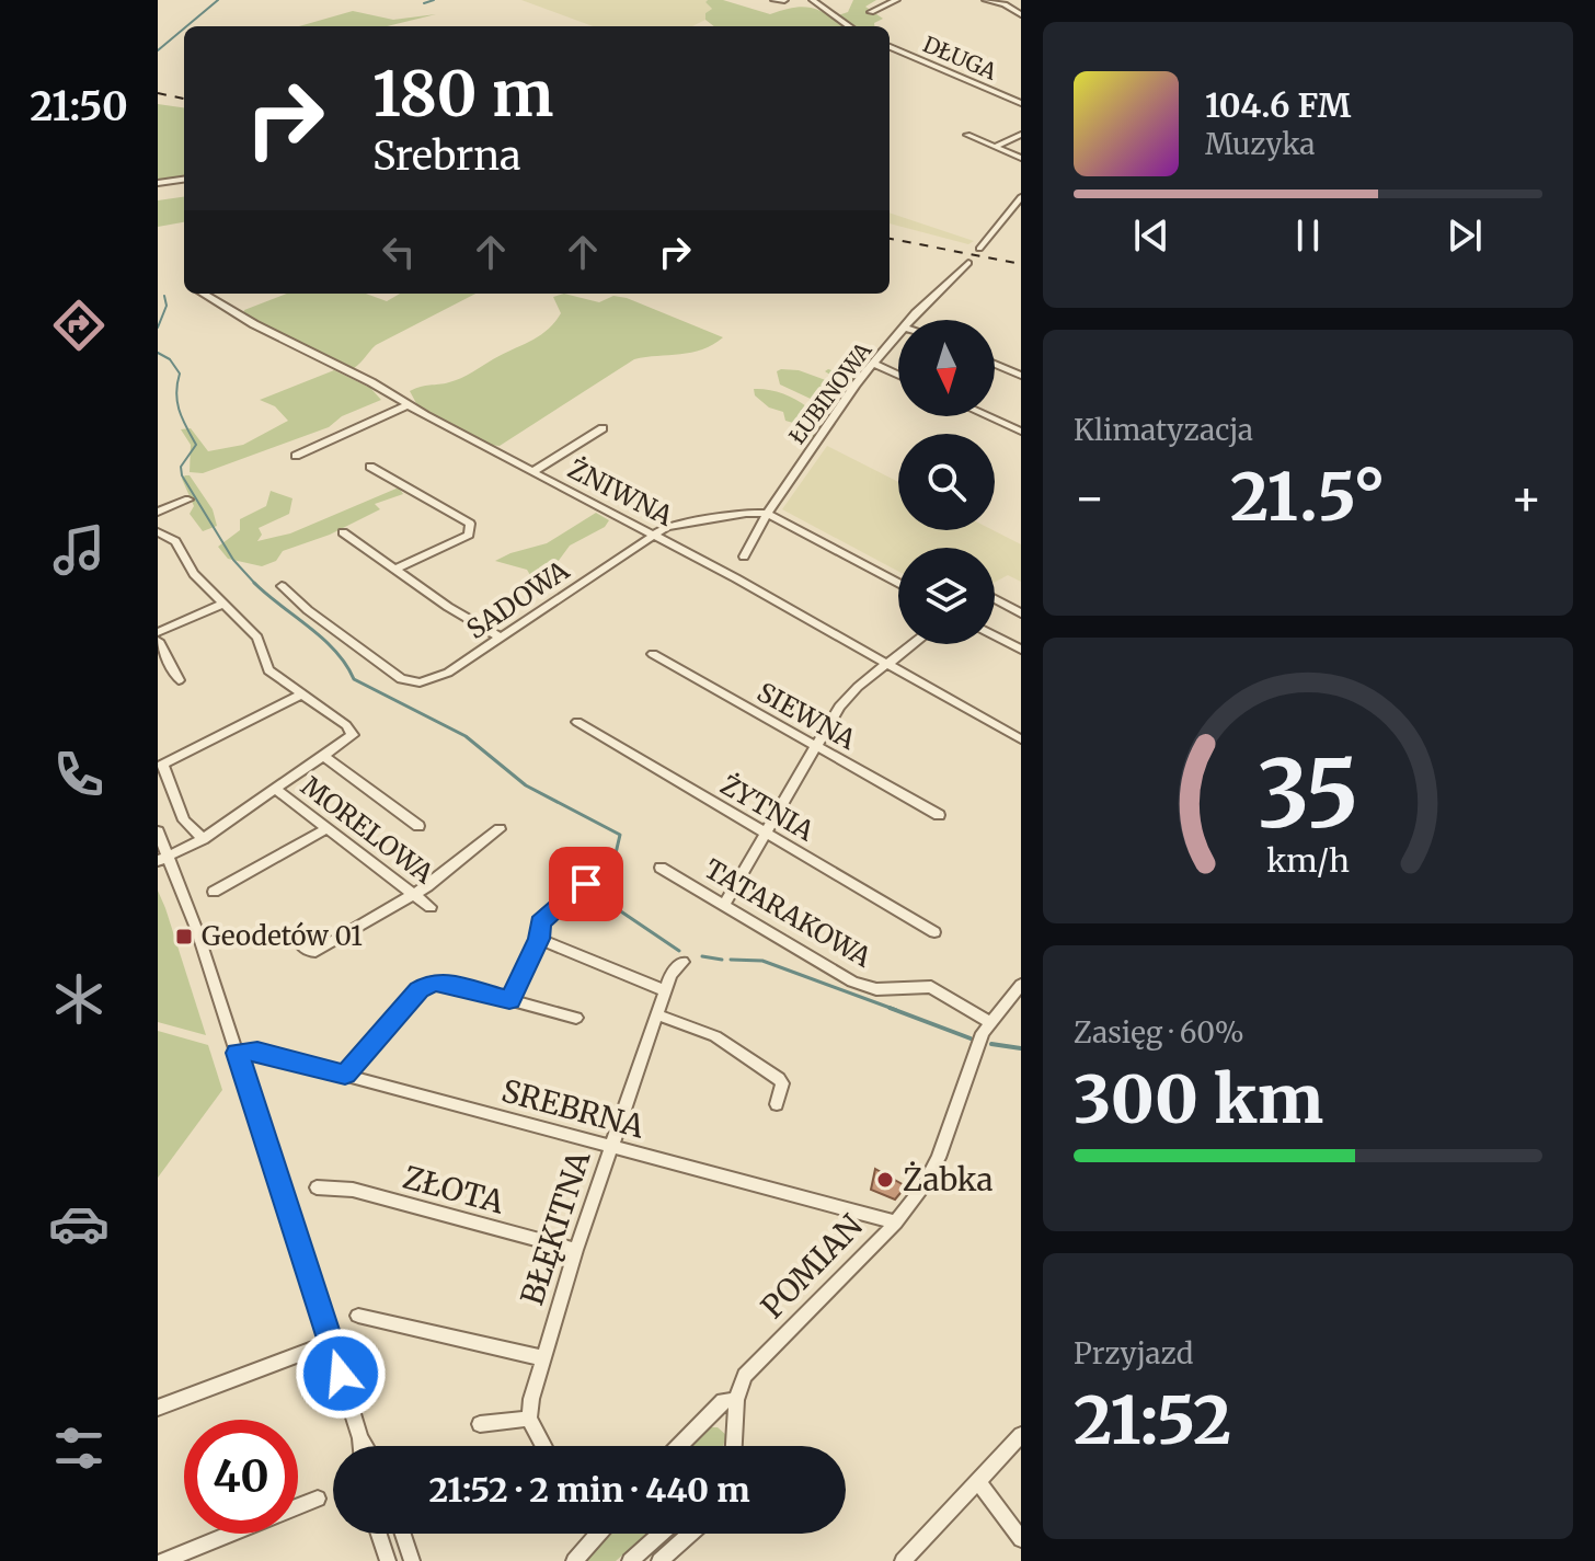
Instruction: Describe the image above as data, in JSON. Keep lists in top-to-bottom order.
{
  "streets": {
    "street": [
      "DŁUGA",
      "ŁUBINOWA",
      "ŻNIWNA",
      "SADOWA",
      "SIEWNA",
      "ŻYTNIA",
      "MORELOWA",
      "TATARAKOWA",
      "SREBRNA",
      "ZŁOTA",
      "BŁĘKITNA",
      "POMIAN"
    ]
  },
  "crossings": [
    ["ŁUBINOWA", "SADOWA"],
    ["ŻNIWNA", "SADOWA"],
    ["TATARAKOWA", "POMIAN"],
    ["SREBRNA", "BŁĘKITNA"],
    ["SREBRNA", "POMIAN"],
    ["ZŁOTA", "BŁĘKITNA"]
  ],
  "places": {
    "transit": ["Geodetów 01"],
    "other": ["Żabka"]
  },
  "north": "bottom",
  "page": {
    "tabs": "21:50",
    "turn": ["180 m", "Srebrna"],
    "song": ["104.6 FM", "Muzyka"],
    "tile": [
      "Klimatyzacja",
      ["Zasięg · 60%", "300 km"],
      ["Przyjazd", "21:52"]
    ],
    "heat": ["−", "21.5°", "+"],
    "limit": "40",
    "trip": "21:52 · 2 min · 440 m",
    "gauge": ["35", "km/h"]
  }
}
